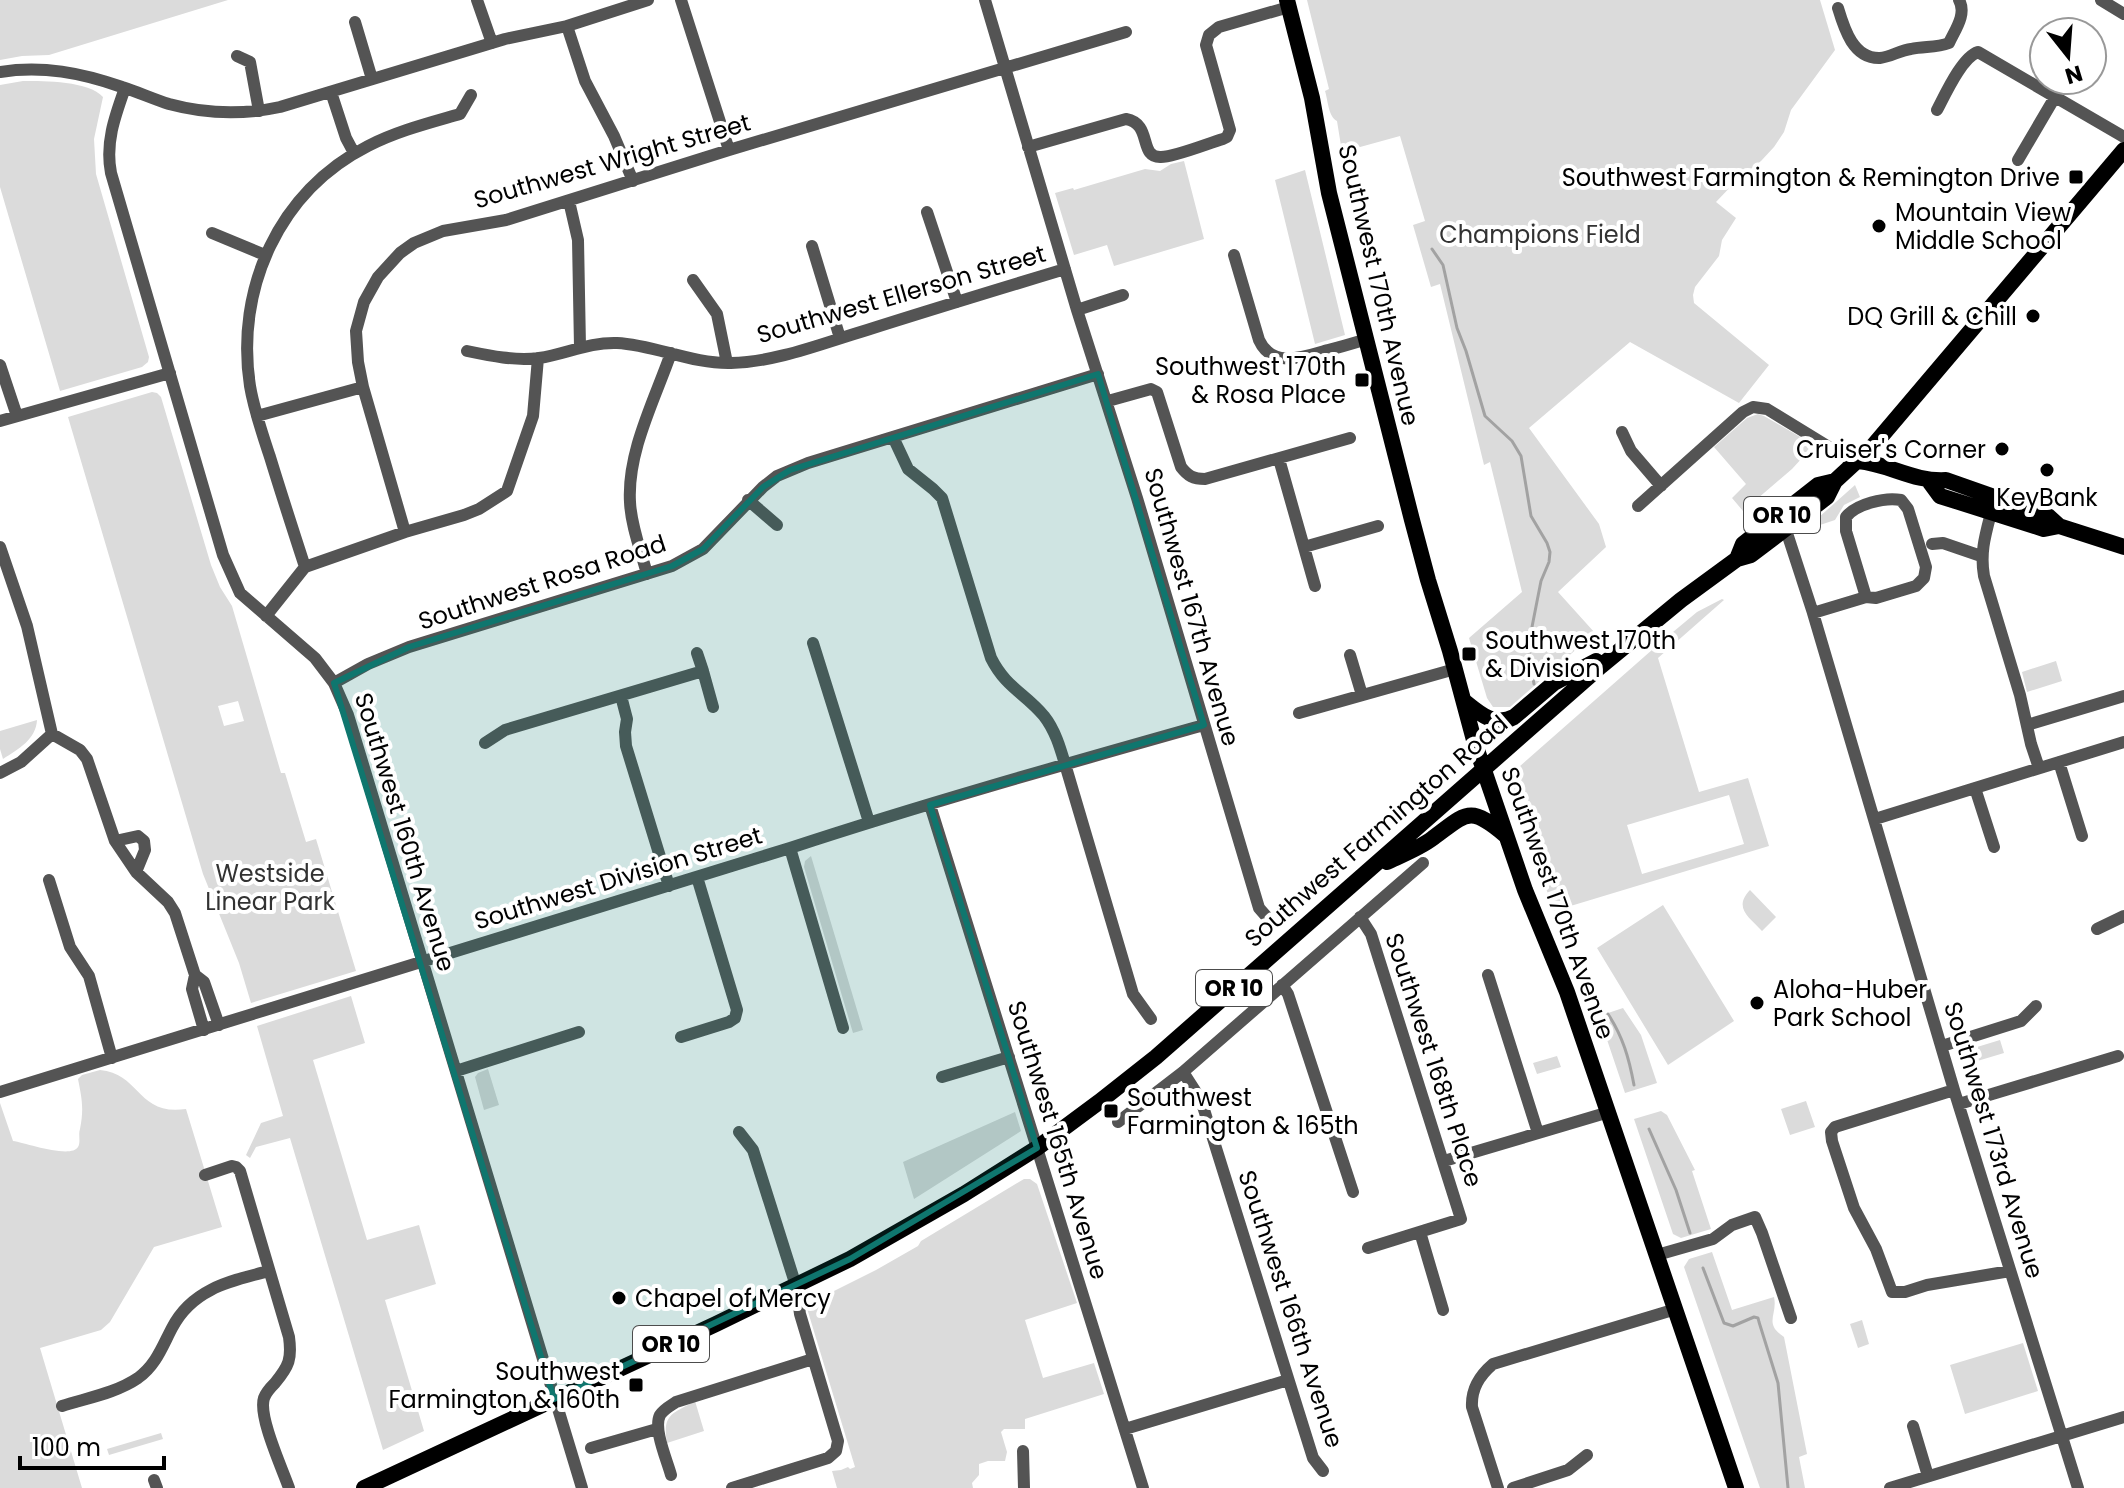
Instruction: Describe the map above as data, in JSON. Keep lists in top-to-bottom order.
{
  "streets": {
    "main road": ["Southwest 170th Avenue", "OR 10", "Southwest Farmington Road"],
    "street": [
      "Southwest Wright Street",
      "Southwest Ellerson Street",
      "Southwest Rosa Road",
      "Southwest 167th Avenue",
      "Southwest 160th Avenue",
      "Southwest Division Street",
      "Southwest 168th Place",
      "Southwest 165th Avenue",
      "Southwest 173rd Avenue",
      "Southwest 166th Avenue"
    ]
  },
  "crossings": [
    ["Southwest Wright Street", "Southwest 167th Avenue"],
    ["Southwest 170th Avenue", "Southwest Farmington Road"],
    ["Southwest Ellerson Street", "Southwest 167th Avenue"],
    ["Southwest Rosa Road", "Southwest 167th Avenue"],
    ["Southwest Rosa Road", "Southwest 160th Avenue"],
    ["Southwest 167th Avenue", "Southwest Division Street"],
    ["Southwest Farmington Road", "Southwest 160th Avenue"],
    ["Southwest Farmington Road", "Southwest 165th Avenue"],
    ["Southwest Farmington Road", "Southwest 173rd Avenue"],
    ["Southwest 160th Avenue", "Southwest Division Street"],
    ["Southwest Division Street", "Southwest 165th Avenue"]
  ],
  "parks": ["Champions Field", "Westside Linear Park"],
  "places": {
    "transit": [
      "Southwest Farmington & Remington Drive",
      "Southwest 170th & Rosa Place",
      "Southwest 170th & Division",
      "Southwest Farmington & 165th",
      "Southwest Farmington & 160th"
    ],
    "other": [
      "Mountain View Middle School",
      "DQ Grill & Chill",
      "Cruiser's Corner",
      "KeyBank",
      "Aloha-Huber Park School",
      "Chapel of Mercy"
    ]
  },
  "scale_bar": "100 m",
  "north": "bottom"
}
